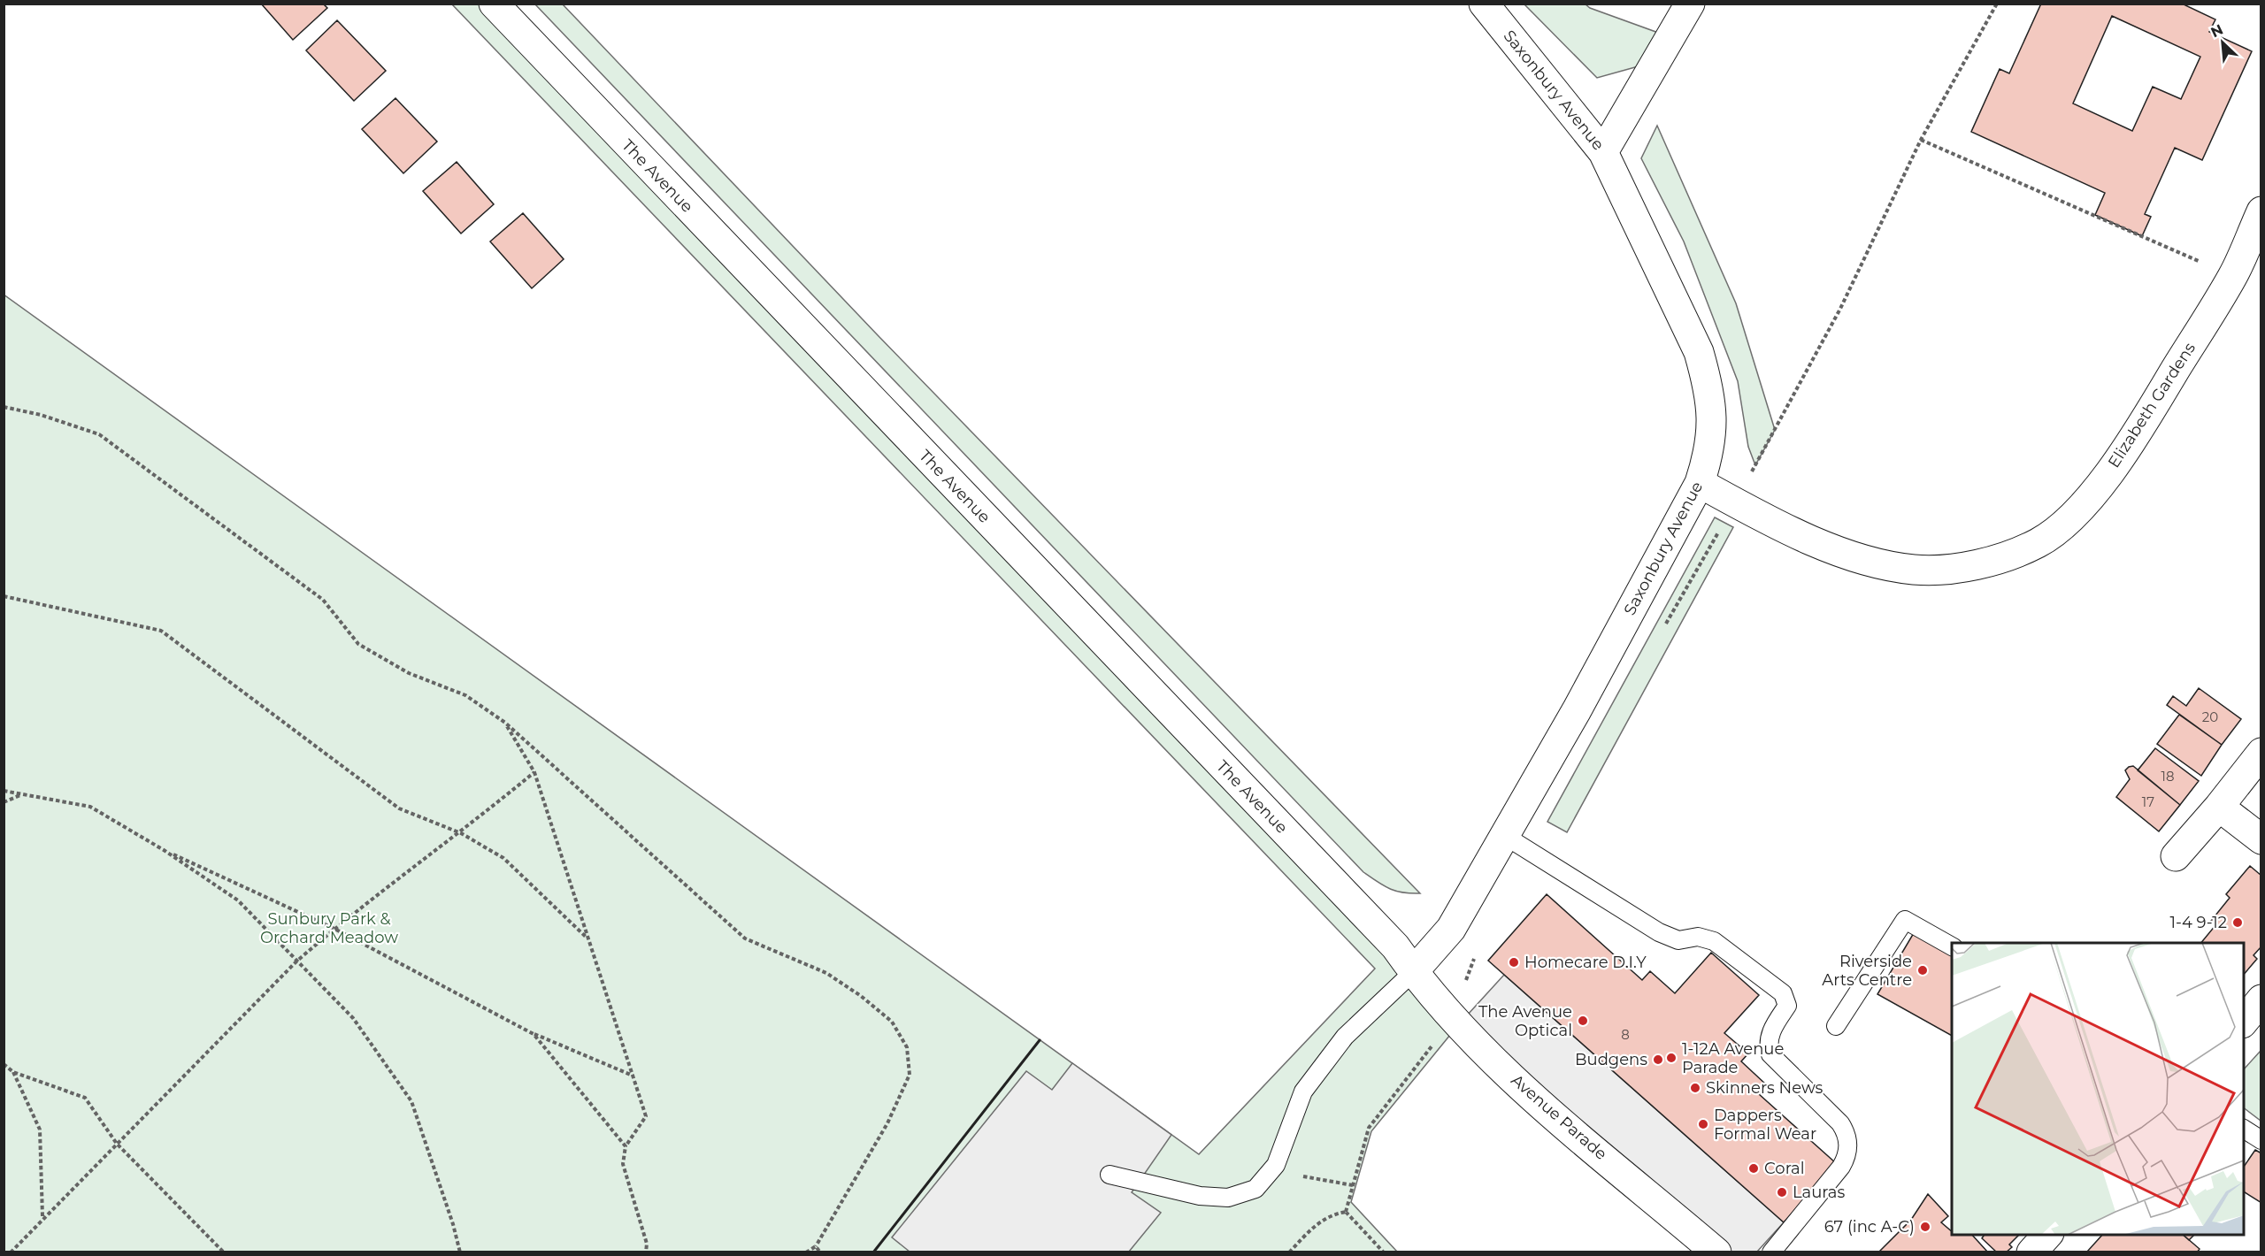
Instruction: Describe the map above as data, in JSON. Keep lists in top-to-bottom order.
{
  "streets": {
    "street": [
      "Saxonbury Avenue",
      "The Avenue",
      "Elizabeth Gardens",
      "Avenue Parade"
    ]
  },
  "crossings": [
    ["Saxonbury Avenue", "The Avenue"],
    ["Saxonbury Avenue", "Elizabeth Gardens"],
    ["Saxonbury Avenue", "Avenue Parade"],
    ["The Avenue", "Avenue Parade"]
  ],
  "parks": ["Sunbury Park & Orchard Meadow"],
  "places": [
    "1-4 9-12",
    "Homecare D.I.Y",
    "Riverside Arts Centre",
    "The Avenue Optical",
    "1-12A Avenue Parade",
    "Budgens",
    "Skinners News",
    "Dappers Formal Wear",
    "Coral",
    "Lauras",
    "67 (inc A-C)"
  ],
  "house_numbers": [
    "20",
    "18",
    "17",
    "8"
  ],
  "north": "top left"
}
